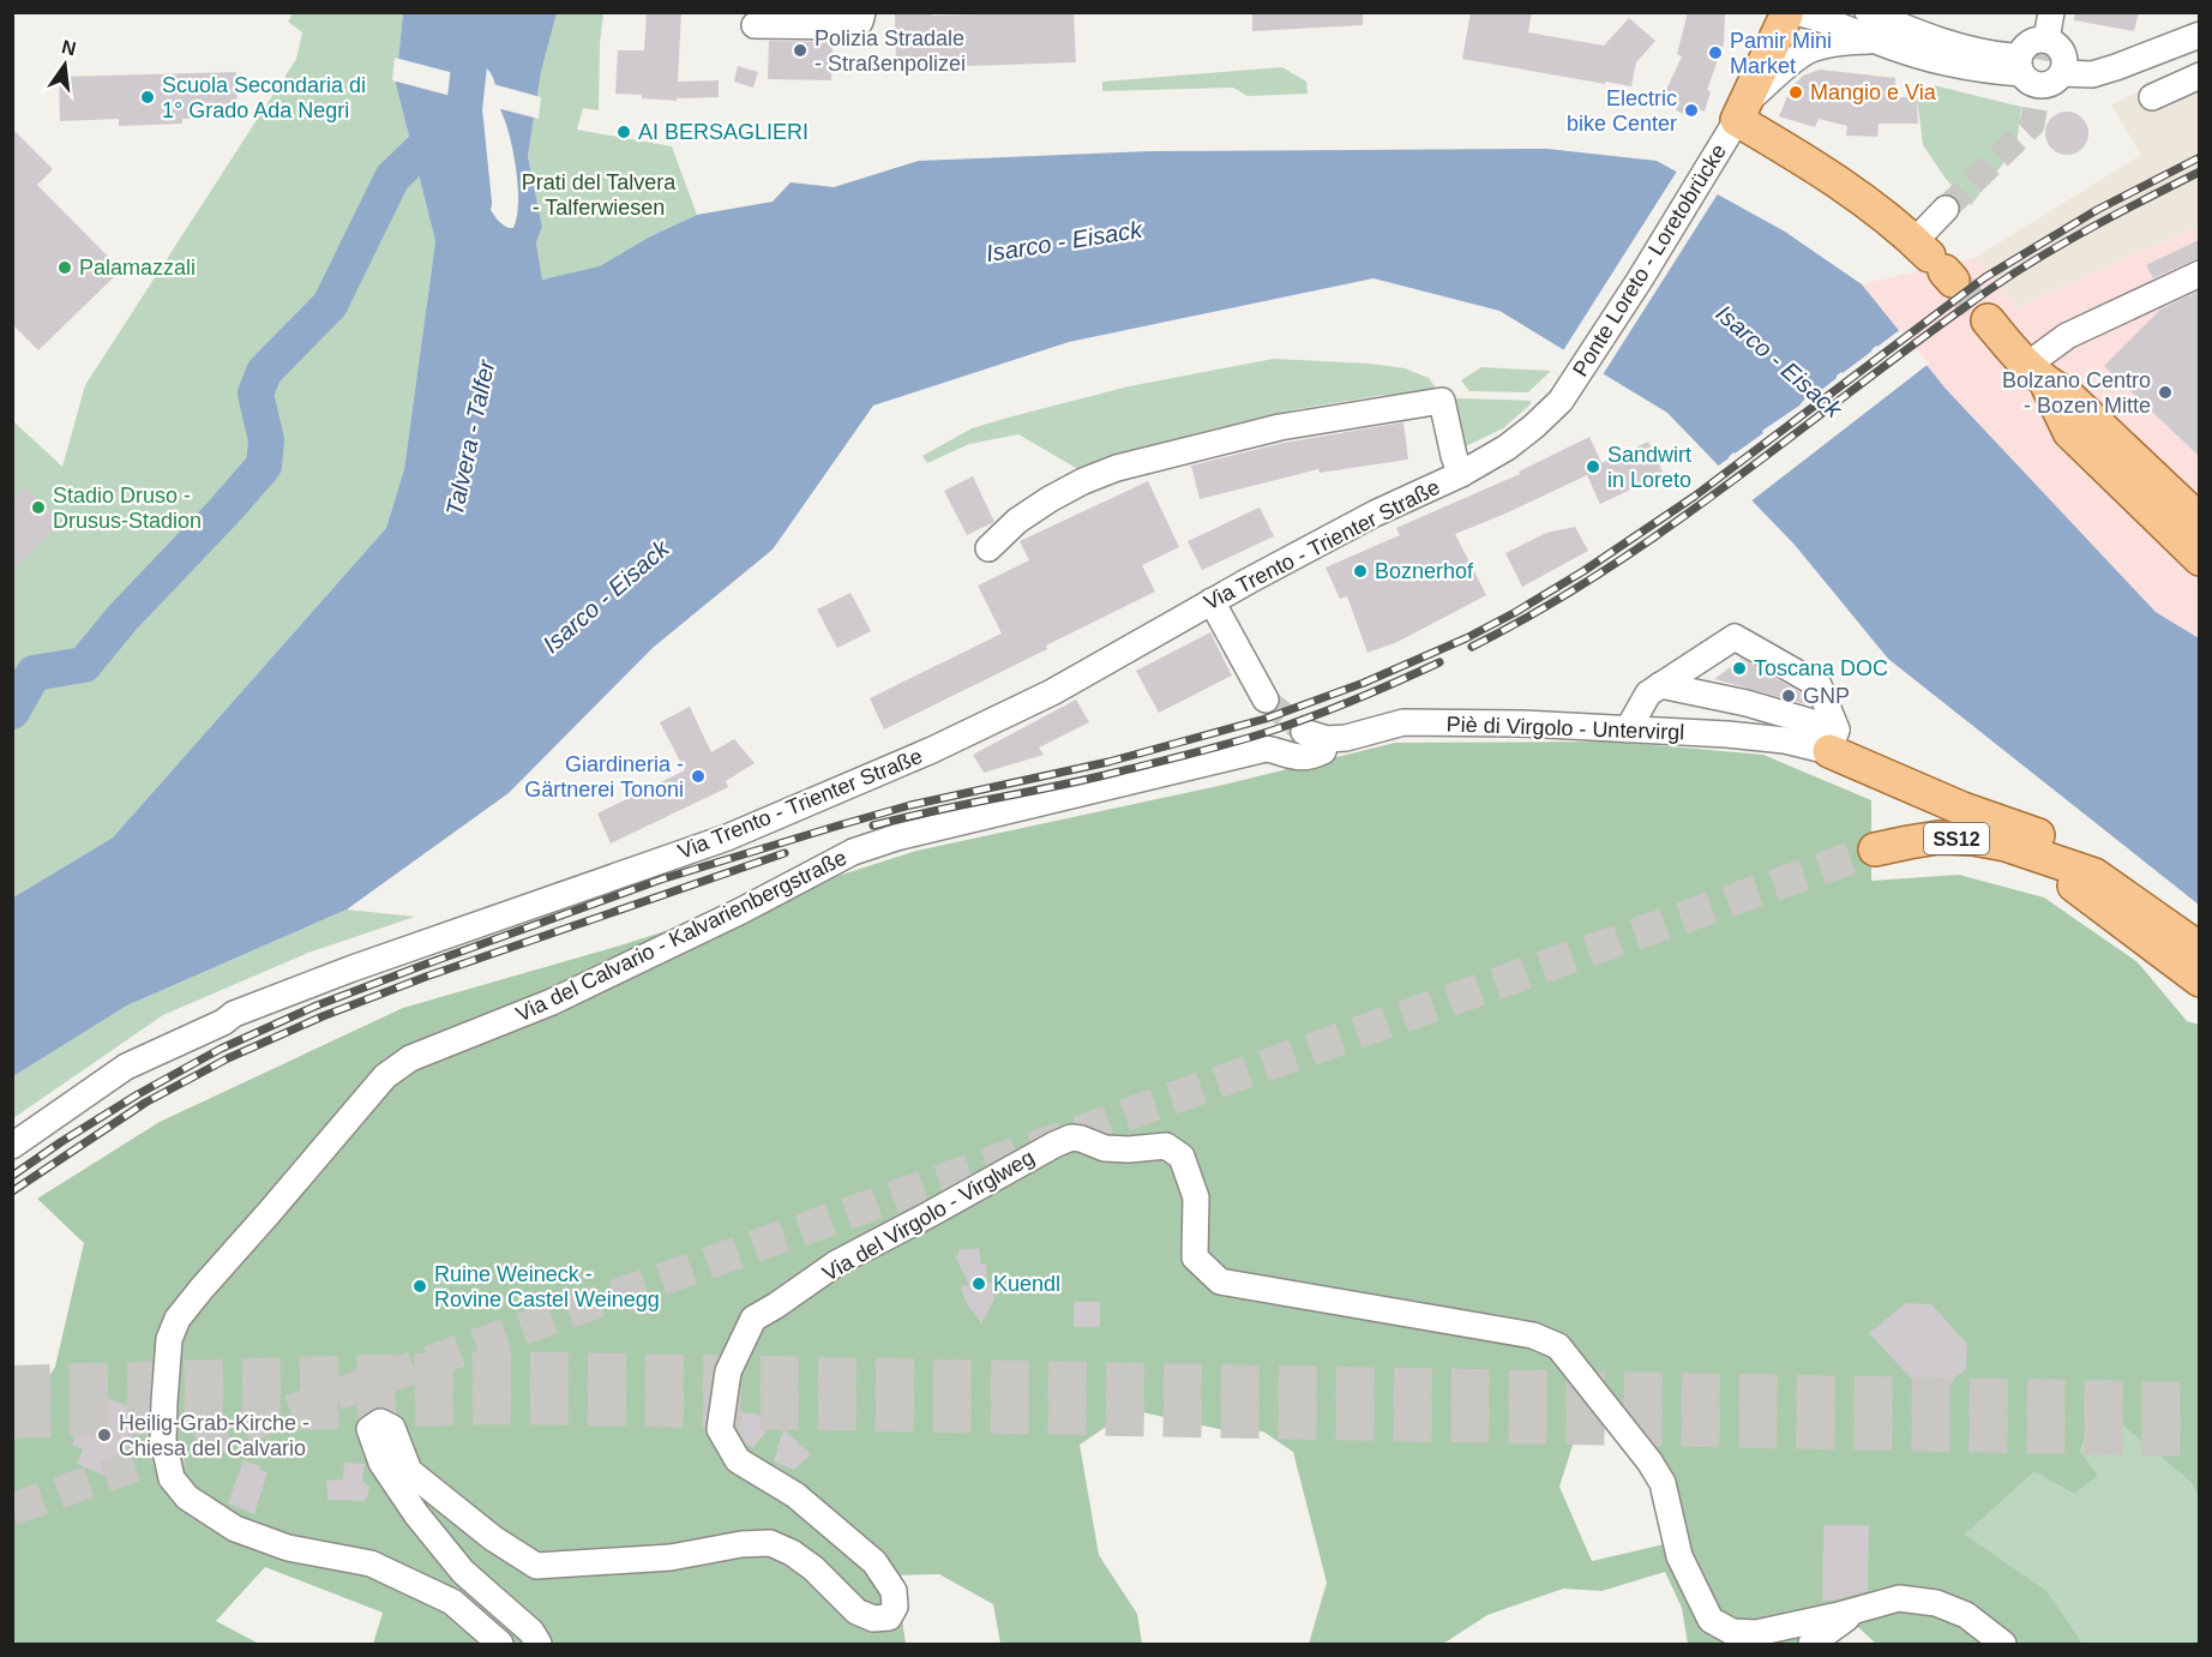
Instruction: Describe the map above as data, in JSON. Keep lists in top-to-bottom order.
{
  "streets": {
    "main road": ["SS12"],
    "street": [
      "Ponte Loreto - Loretobrücke",
      "Via Trento - Trienter Straße",
      "Piè di Virgolo - Untervirgl",
      "Via del Calvario - Kalvarienbergstraße",
      "Via del Virgolo - Virglweg"
    ]
  },
  "crossings": [
    ["Ponte Loreto - Loretobrücke", "Via Trento - Trienter Straße"],
    ["Piè di Virgolo - Untervirgl", "Via del Calvario - Kalvarienbergstraße"]
  ],
  "water": ["Isarco - Eisack", "Talvera - Talfer"],
  "parks": ["Prati del Talvera - Talferwiesen"],
  "places": [
    "Polizia Stradale - Straßenpolizei",
    "Pamir Mini Market",
    "Mangio e Via",
    "Scuola Secondaria di 1° Grado Ada Negri",
    "Electric bike Center",
    "AI BERSAGLIERI",
    "Palamazzali",
    "Bolzano Centro - Bozen Mitte",
    "Sandwirt in Loreto",
    "Stadio Druso - Drusus-Stadion",
    "Boznerhof",
    "Toscana DOC",
    "GNP",
    "Giardineria - Gärtnerei Tononi",
    "Kuendl",
    "Ruine Weineck - Rovine Castel Weinegg",
    "Heilig-Grab-Kirche - Chiesa del Calvario"
  ],
  "north": "top"
}
